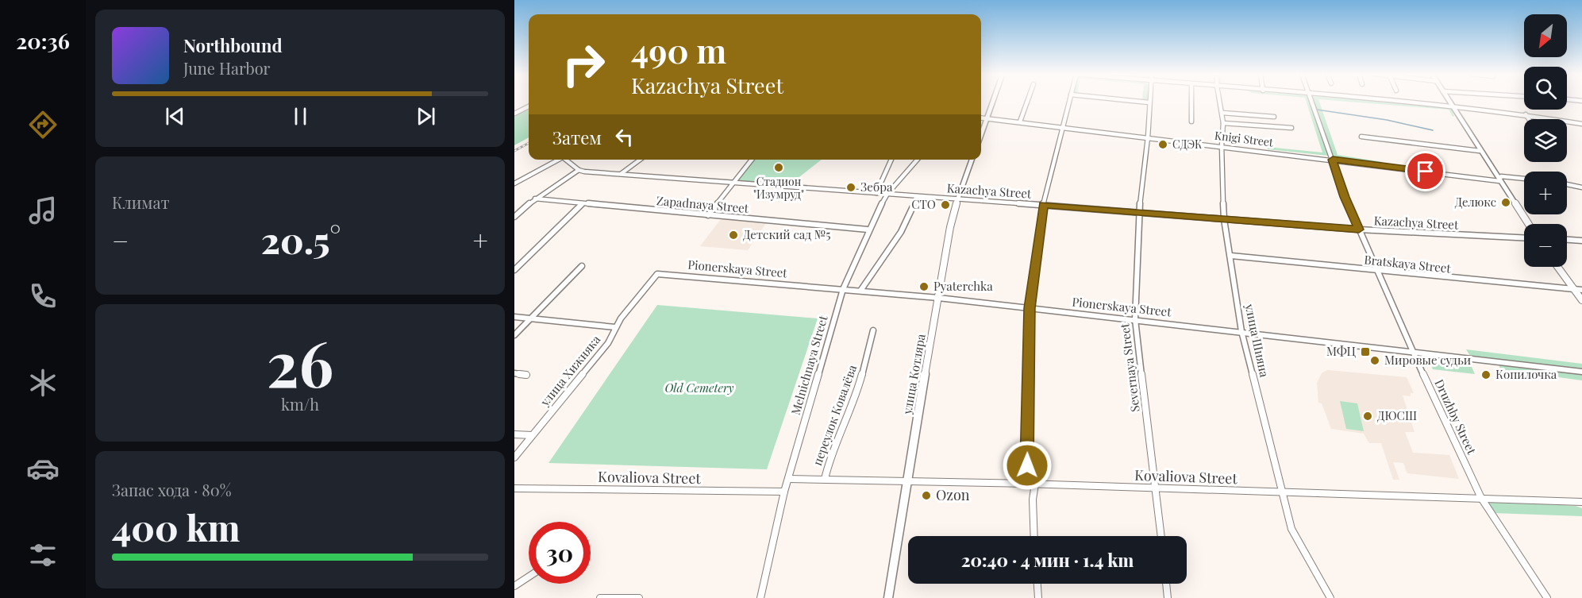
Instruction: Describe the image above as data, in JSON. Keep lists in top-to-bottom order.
{
  "streets": {
    "main road": ["улица Котляра"],
    "street": [
      "Knigi Street",
      "Kazachya Street",
      "Zapadnaya Street",
      "Bratskaya Street",
      "Pionerskaya Street",
      "улица Шияна",
      "Melnichnaya Street",
      "Severnaya Street",
      "улица Хижняка",
      "переулок Ковалёва",
      "Druzhby Street",
      "Kovaliova Street"
    ]
  },
  "crossings": [
    ["Knigi Street", "улица Шияна"],
    ["Knigi Street", "Severnaya Street"],
    ["Knigi Street", "Druzhby Street"],
    ["Kazachya Street", "улица Шияна"],
    ["Kazachya Street", "Melnichnaya Street"],
    ["Kazachya Street", "Severnaya Street"],
    ["Kazachya Street", "улица Котляра"],
    ["Kazachya Street", "Druzhby Street"],
    ["Zapadnaya Street", "Melnichnaya Street"],
    ["Bratskaya Street", "улица Шияна"],
    ["Bratskaya Street", "Druzhby Street"],
    ["Pionerskaya Street", "улица Шияна"],
    ["Pionerskaya Street", "Melnichnaya Street"],
    ["Pionerskaya Street", "Severnaya Street"],
    ["Pionerskaya Street", "улица Хижняка"],
    ["Pionerskaya Street", "улица Котляра"],
    ["Pionerskaya Street", "Druzhby Street"],
    ["улица Шияна", "Kovaliova Street"],
    ["Melnichnaya Street", "Kovaliova Street"],
    ["Severnaya Street", "Kovaliova Street"],
    ["улица Котляра", "Kovaliova Street"],
    ["переулок Ковалёва", "Kovaliova Street"],
    ["Druzhby Street", "Kovaliova Street"]
  ],
  "parks": ["Old Cemetery"],
  "places": {
    "other": [
      "СДЭК",
      "Стадион \"Изумруд\"",
      "Зебра",
      "Делюкс",
      "СТО",
      "Детский сад №5",
      "Pyaterchka",
      "Мировые судьи",
      "Копилочка",
      "ДЮСШ",
      "Ozon"
    ],
    "transit": ["МФЦ"]
  },
  "north": "bottom left",
  "page": {
    "tabs": "20:36",
    "map_buttons": ["+", "−"],
    "turn": ["490 m", "Kazachya Street"],
    "song": ["Northbound", "June Harbor"],
    "then": "Затем",
    "tile": [
      "Климат",
      ["26", "km/h"],
      ["Запас хода · 80%", "400 km"]
    ],
    "heat": ["−", "20.5°", "+"],
    "limit": "30",
    "trip": "20:40 · 4 мин · 1.4 km"
  }
}
